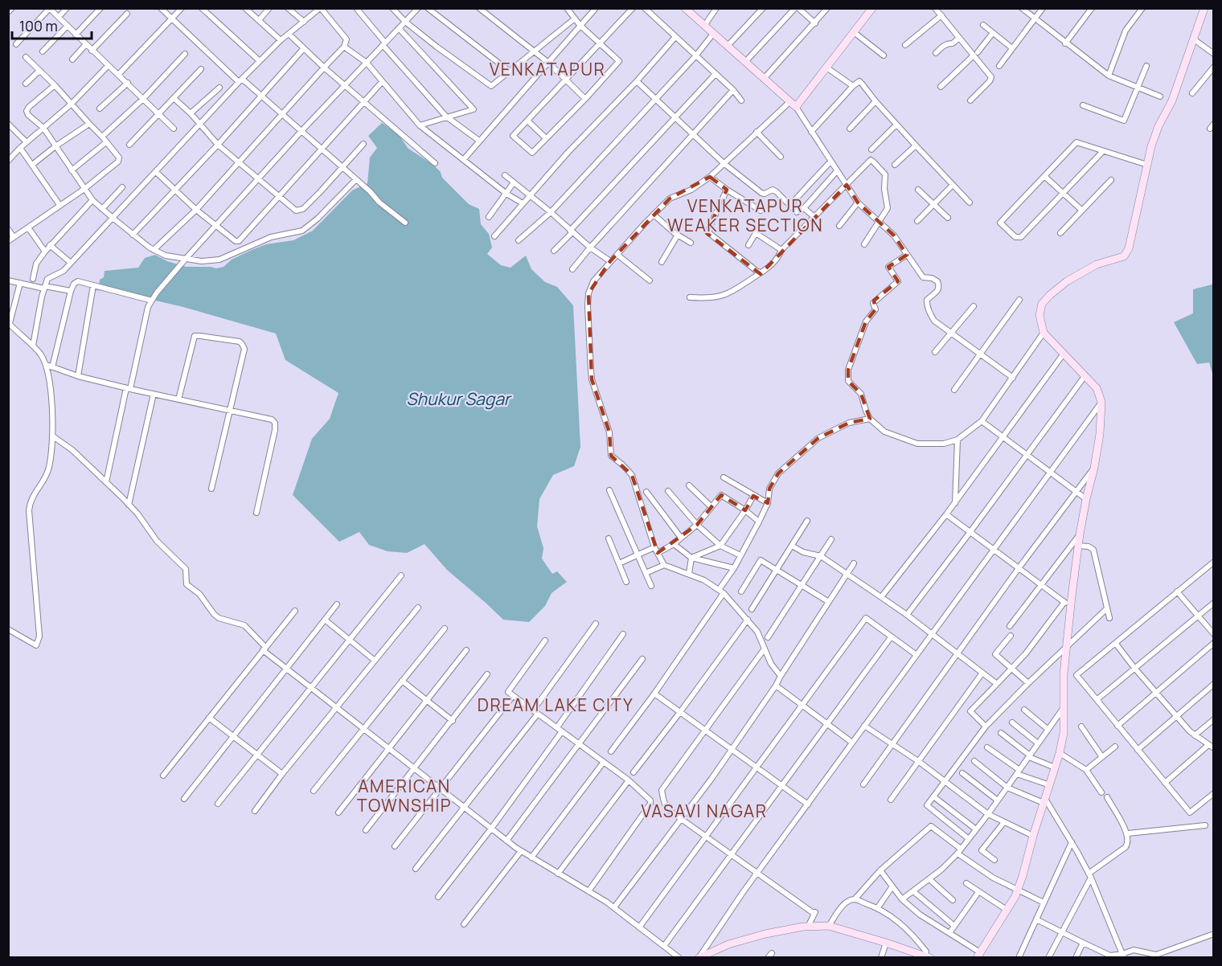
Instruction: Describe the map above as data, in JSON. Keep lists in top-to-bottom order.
{
  "districts": [
    "VENKATAPUR",
    "VENKATAPUR WEAKER SECTION",
    "DREAM LAKE CITY",
    "AMERICAN TOWNSHIP",
    "VASAVI NAGAR"
  ],
  "water": ["Shukur Sagar"],
  "scale_bar": "100 m"
}
